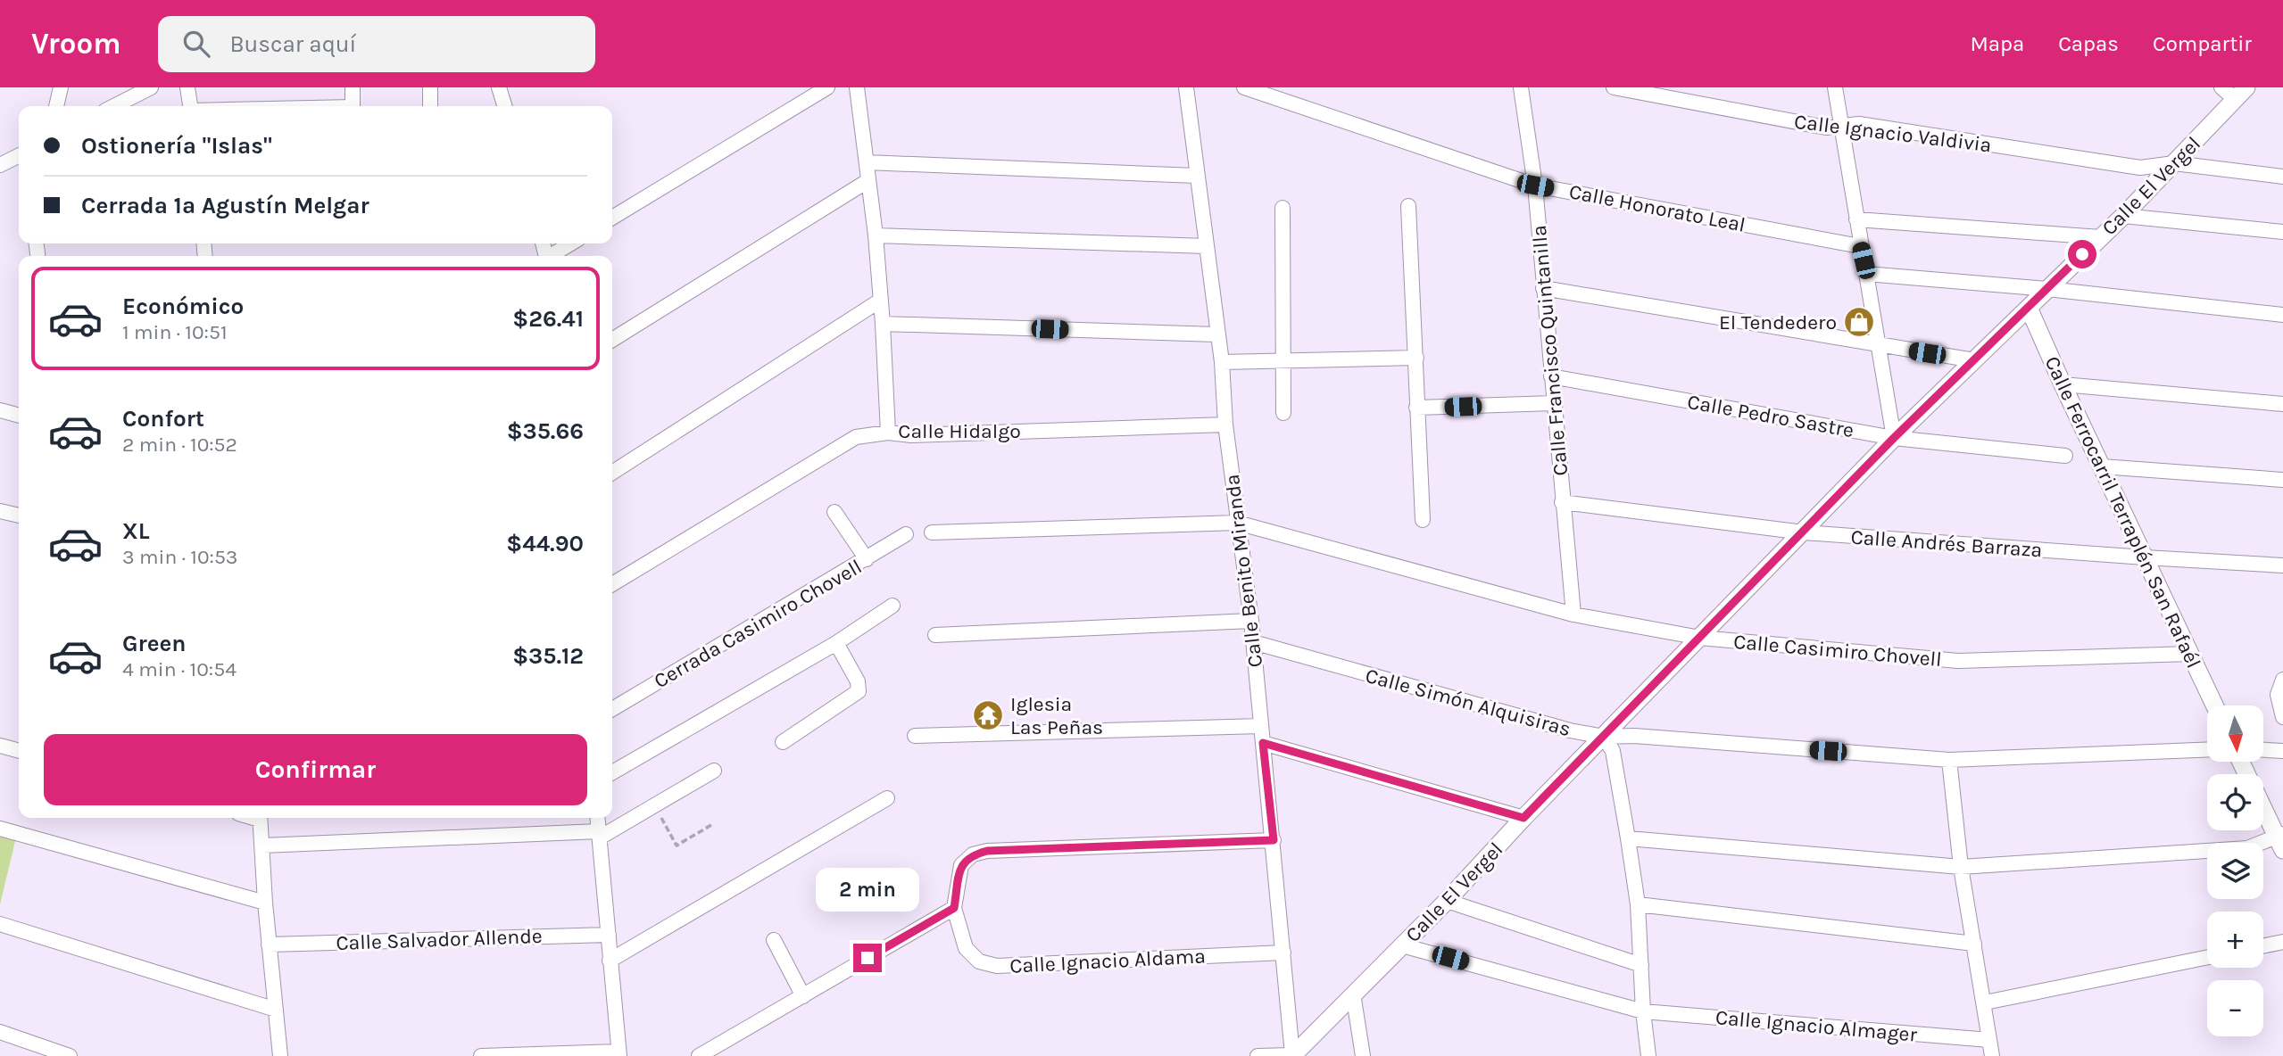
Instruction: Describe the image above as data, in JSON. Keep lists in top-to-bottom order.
{
  "streets": {
    "street": [
      "Calle Ignacio Valdivia",
      "Calle El Vergel",
      "Calle Honorato Leal",
      "Calle Francisco Quintanilla",
      "Calle Pedro Sastre",
      "Calle Hidalgo",
      "Calle Ferrocarril Terraplén San Rafaél",
      "Calle Andrés Barraza",
      "Calle Benito Miranda",
      "Cerrada Casimiro Chovell",
      "Calle Casimiro Chovell",
      "Calle Simón Alquisiras",
      "Calle Salvador Allende",
      "Calle Ignacio Aldama",
      "Calle Ignacio Almager"
    ]
  },
  "crossings": [
    ["Calle Ignacio Valdivia", "Calle El Vergel"],
    ["Calle El Vergel", "Calle Pedro Sastre"],
    ["Calle El Vergel", "Calle Ferrocarril Terraplén San Rafaél"],
    ["Calle El Vergel", "Calle Andrés Barraza"],
    ["Calle El Vergel", "Calle Benito Miranda"],
    ["Calle El Vergel", "Calle Casimiro Chovell"],
    ["Calle El Vergel", "Calle Simón Alquisiras"],
    ["Calle El Vergel", "Calle Ignacio Almager"],
    ["Calle Honorato Leal", "Calle Francisco Quintanilla"],
    ["Calle Francisco Quintanilla", "Calle Pedro Sastre"],
    ["Calle Francisco Quintanilla", "Calle Andrés Barraza"],
    ["Calle Francisco Quintanilla", "Calle Casimiro Chovell"],
    ["Calle Hidalgo", "Calle Benito Miranda"],
    ["Calle Ferrocarril Terraplén San Rafaél", "Calle Andrés Barraza"],
    ["Calle Ferrocarril Terraplén San Rafaél", "Calle Casimiro Chovell"],
    ["Calle Benito Miranda", "Calle Casimiro Chovell"],
    ["Calle Benito Miranda", "Calle Simón Alquisiras"],
    ["Calle Benito Miranda", "Calle Ignacio Aldama"]
  ],
  "places": {
    "shop": ["El Tendedero"],
    "temple": ["Iglesia Las Peñas"]
  },
  "north": "bottom",
  "page": {
    "header": "Vroom",
    "search": "Buscar aquí",
    "nav": ["Mapa", "Capas", "Compartir"],
    "banner": ["Ostionería \"Islas\"", "Cerrada 1ª Agustín Melgar"],
    "list": [
      {
        "name": "Económico",
        "note": "1 min · 10:51",
        "value": "$26.41"
      },
      {
        "name": "Confort",
        "note": "2 min · 10:52",
        "value": "$35.66"
      },
      {
        "name": "XL",
        "note": "3 min · 10:53",
        "value": "$44.90"
      },
      {
        "name": "Green",
        "note": "4 min · 10:54",
        "value": "$35.12"
      }
    ],
    "map_buttons": ["+", "−"],
    "buttons": "Confirmar",
    "bubble": "2 min"
  }
}
